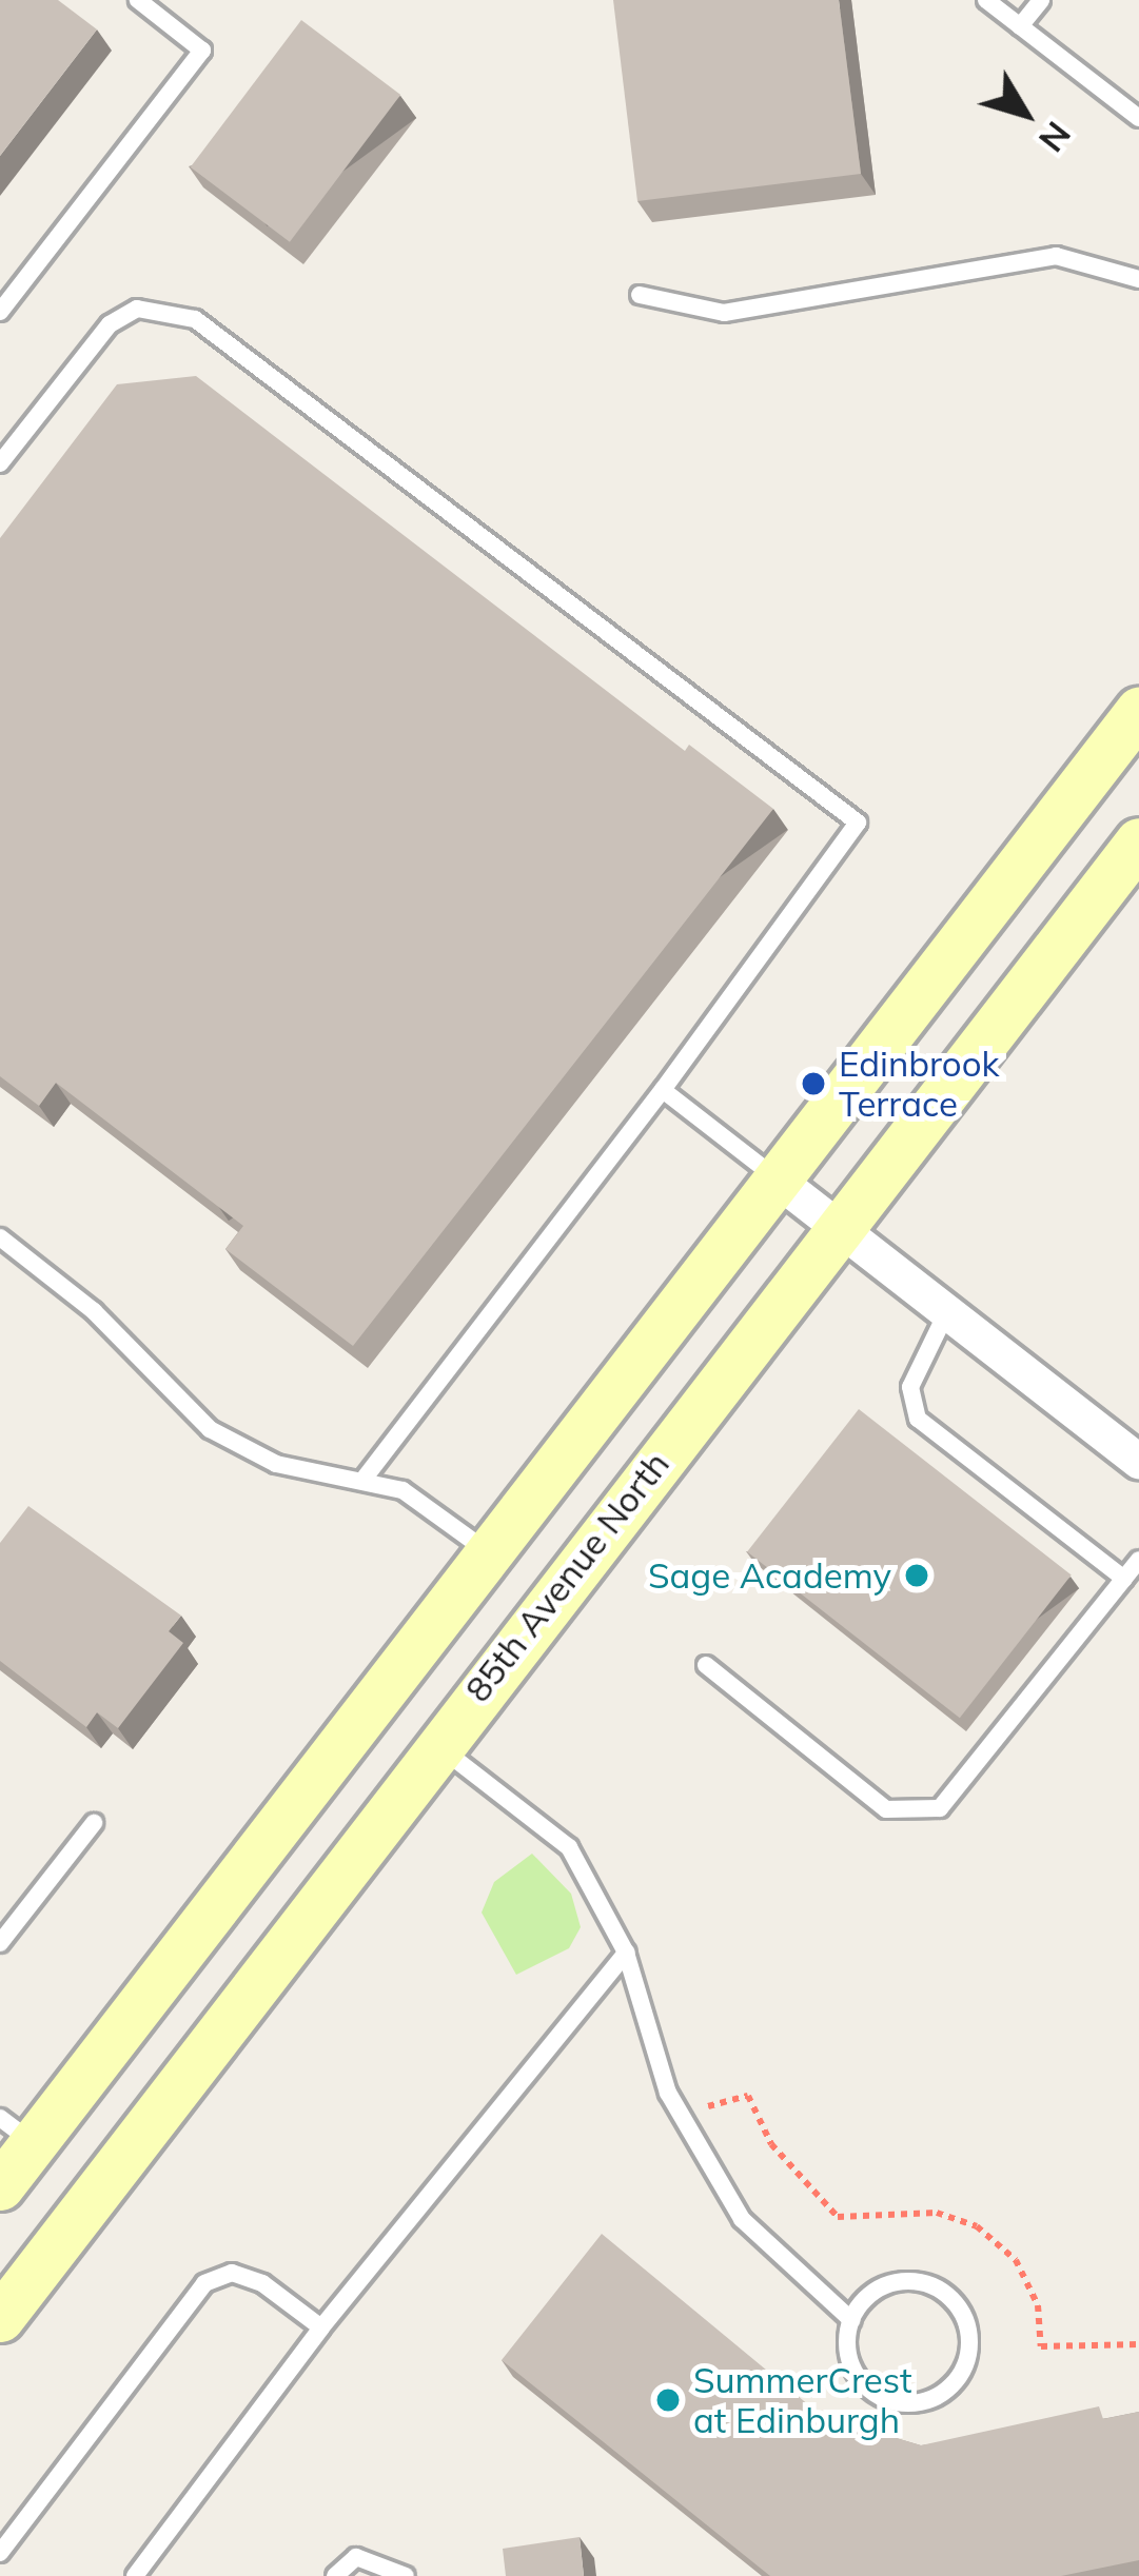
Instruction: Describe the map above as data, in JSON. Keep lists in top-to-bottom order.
{
  "streets": {
    "main road": ["85th Avenue North"]
  },
  "places": ["Edinbrook Terrace", "Sage Academy", "SummerCrest at Edinburgh"],
  "north": "bottom right"
}
